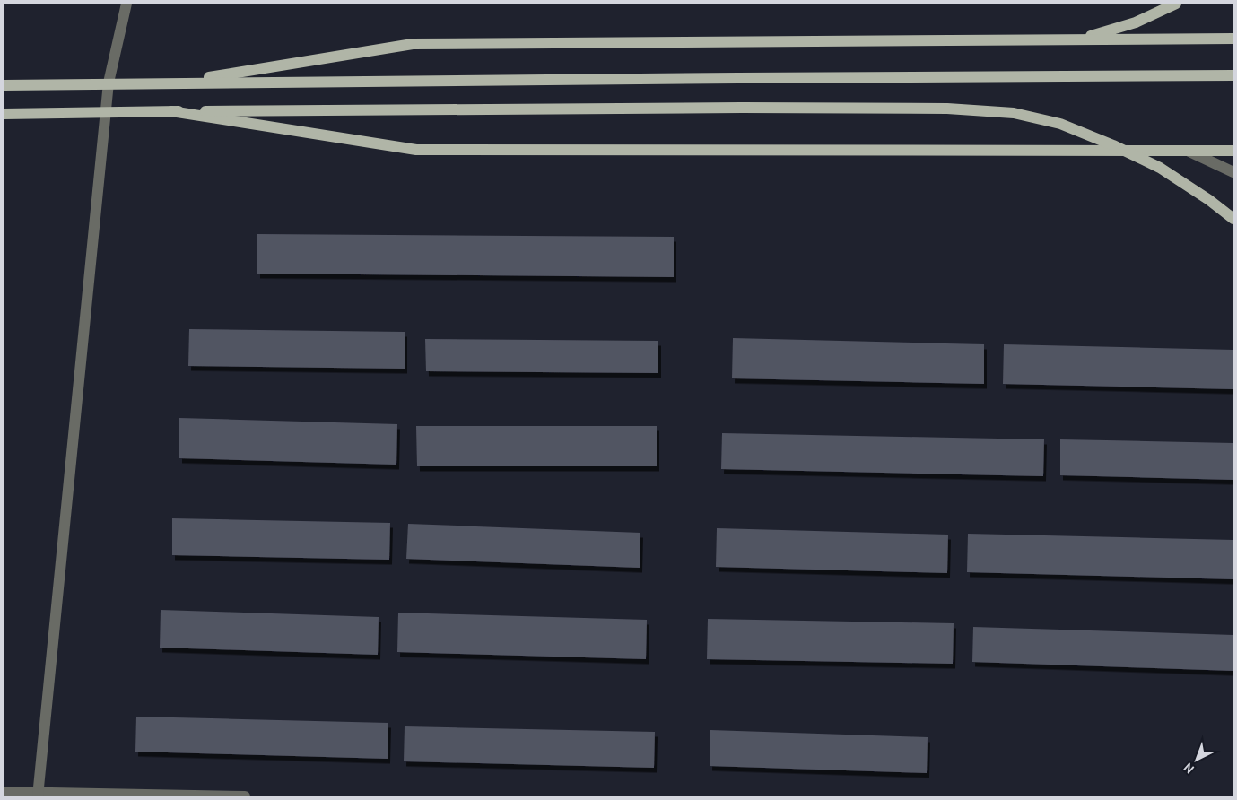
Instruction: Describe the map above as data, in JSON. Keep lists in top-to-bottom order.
{
  "north": "bottom left"
}
